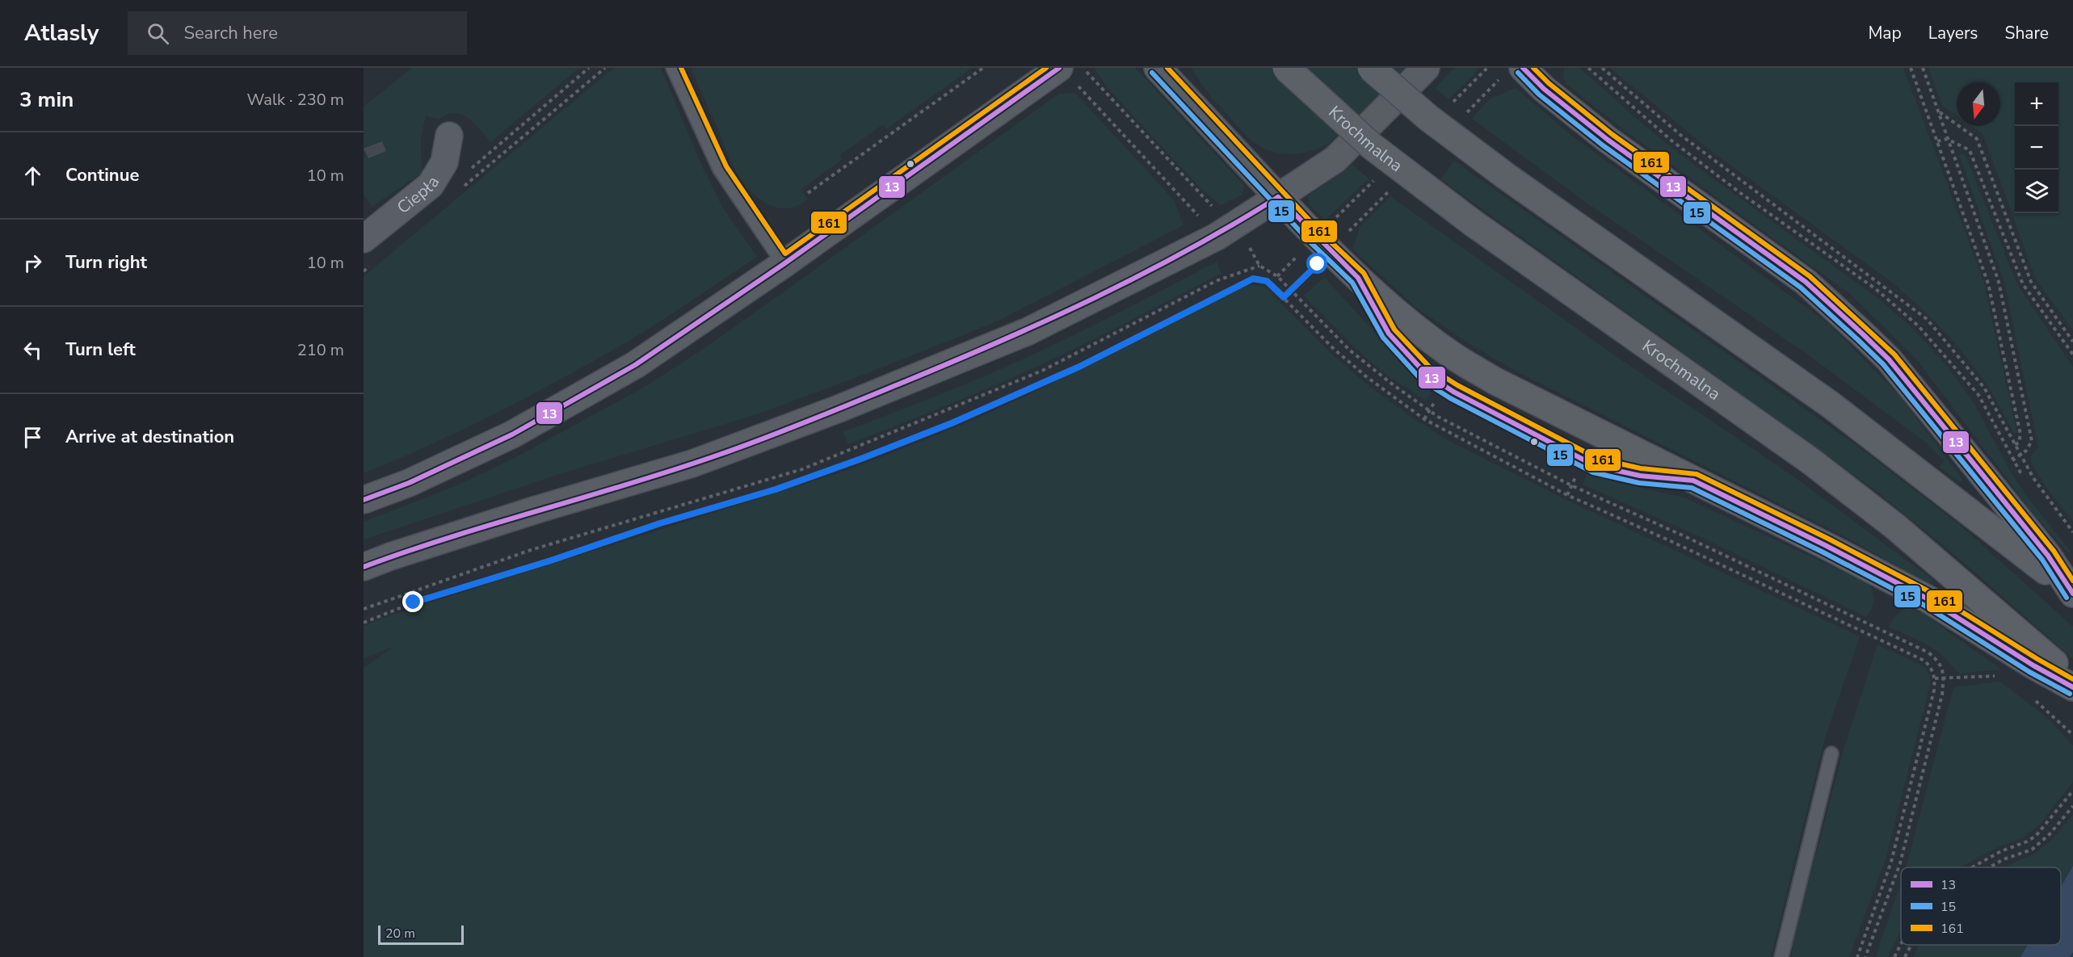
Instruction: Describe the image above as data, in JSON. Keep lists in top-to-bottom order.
{
  "streets": {
    "main road": ["Krochmalna"],
    "street": ["Ciepła"]
  },
  "lines": ["transit line 13", "transit line 161", "transit line 15"],
  "legend": ["13", "15", "161"],
  "scale_bar": "20 m",
  "north": "bottom",
  "page": {
    "header": "Atlasly",
    "search": "Search here",
    "nav": ["Map", "Layers", "Share"],
    "heading": ["3 min", "Walk · 230 m"],
    "map_buttons": ["+", "−"],
    "list": [
      ["Continue", "10 m"],
      ["Turn right", "10 m"],
      ["Turn left", "210 m"],
      "Arrive at destination"
    ],
    "scale": "20 m"
  }
}
